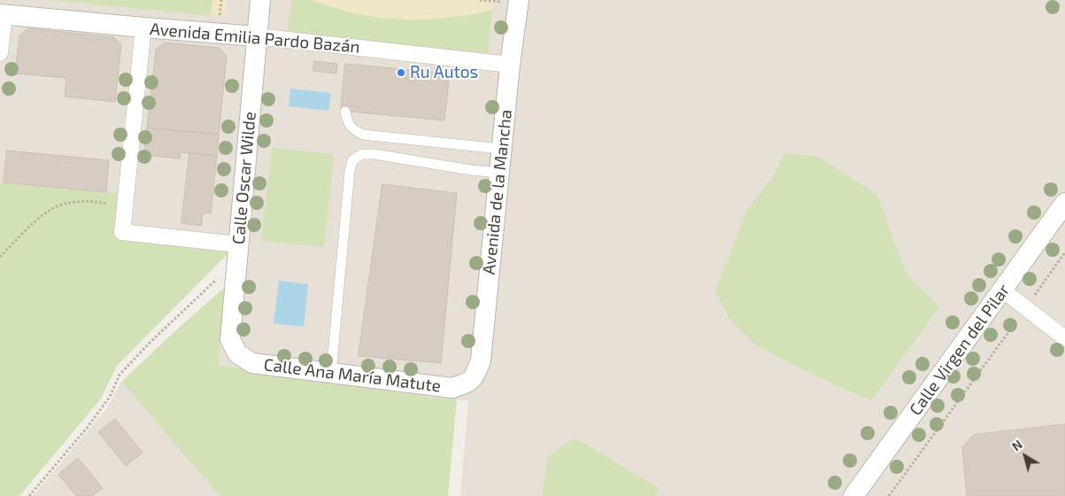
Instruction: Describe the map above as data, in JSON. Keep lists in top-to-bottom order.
{
  "streets": {
    "street": [
      "Avenida Emilia Pardo Bazán",
      "Calle Oscar Wilde",
      "Avenida de la Mancha",
      "Calle Virgen del Pilar",
      "Calle Ana María Matute"
    ]
  },
  "crossings": [
    ["Avenida Emilia Pardo Bazán", "Calle Oscar Wilde"],
    ["Avenida Emilia Pardo Bazán", "Avenida de la Mancha"],
    ["Calle Oscar Wilde", "Calle Ana María Matute"],
    ["Avenida de la Mancha", "Calle Ana María Matute"]
  ],
  "places": ["Ru Autos"],
  "north": "top left"
}
